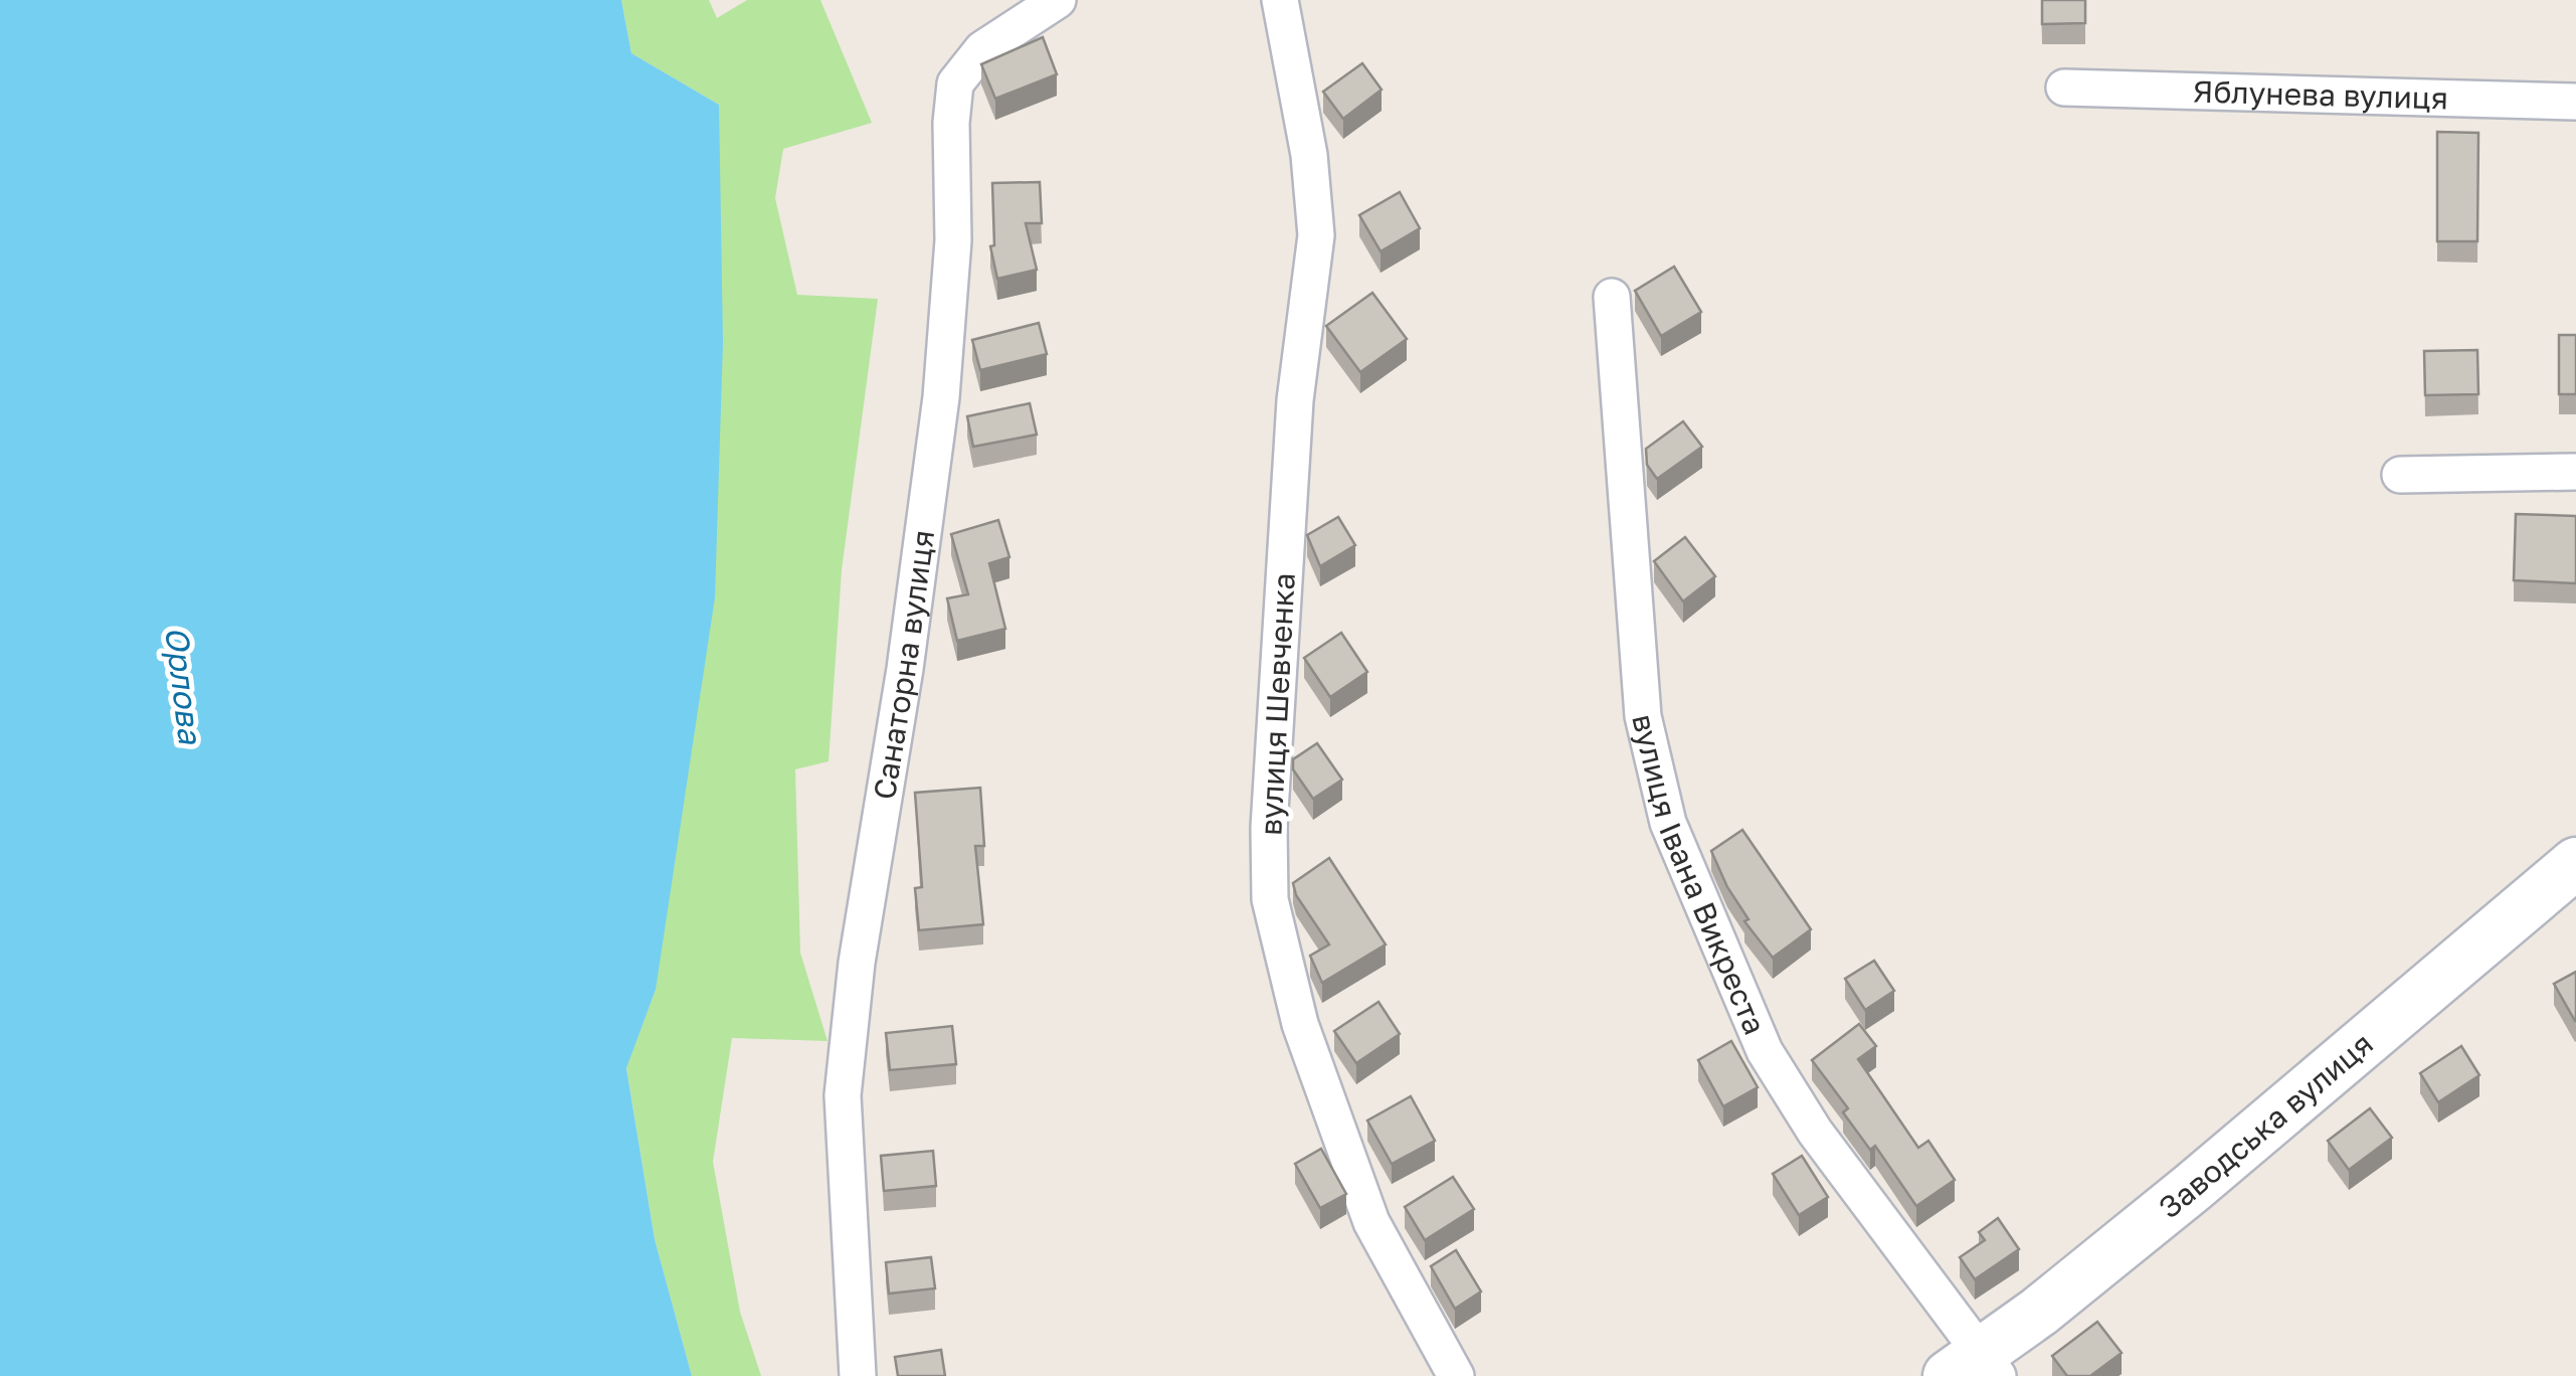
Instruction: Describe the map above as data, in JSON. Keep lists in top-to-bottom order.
{
  "streets": {
    "street": [
      "Яблунева вулиця",
      "Санаторна вулиця",
      "вулиця Шевченка",
      "вулиця Івана Викреста",
      "Заводська вулиця"
    ]
  },
  "crossings": [
    ["вулиця Івана Викреста", "Заводська вулиця"]
  ],
  "water": ["Орлова"]
}
